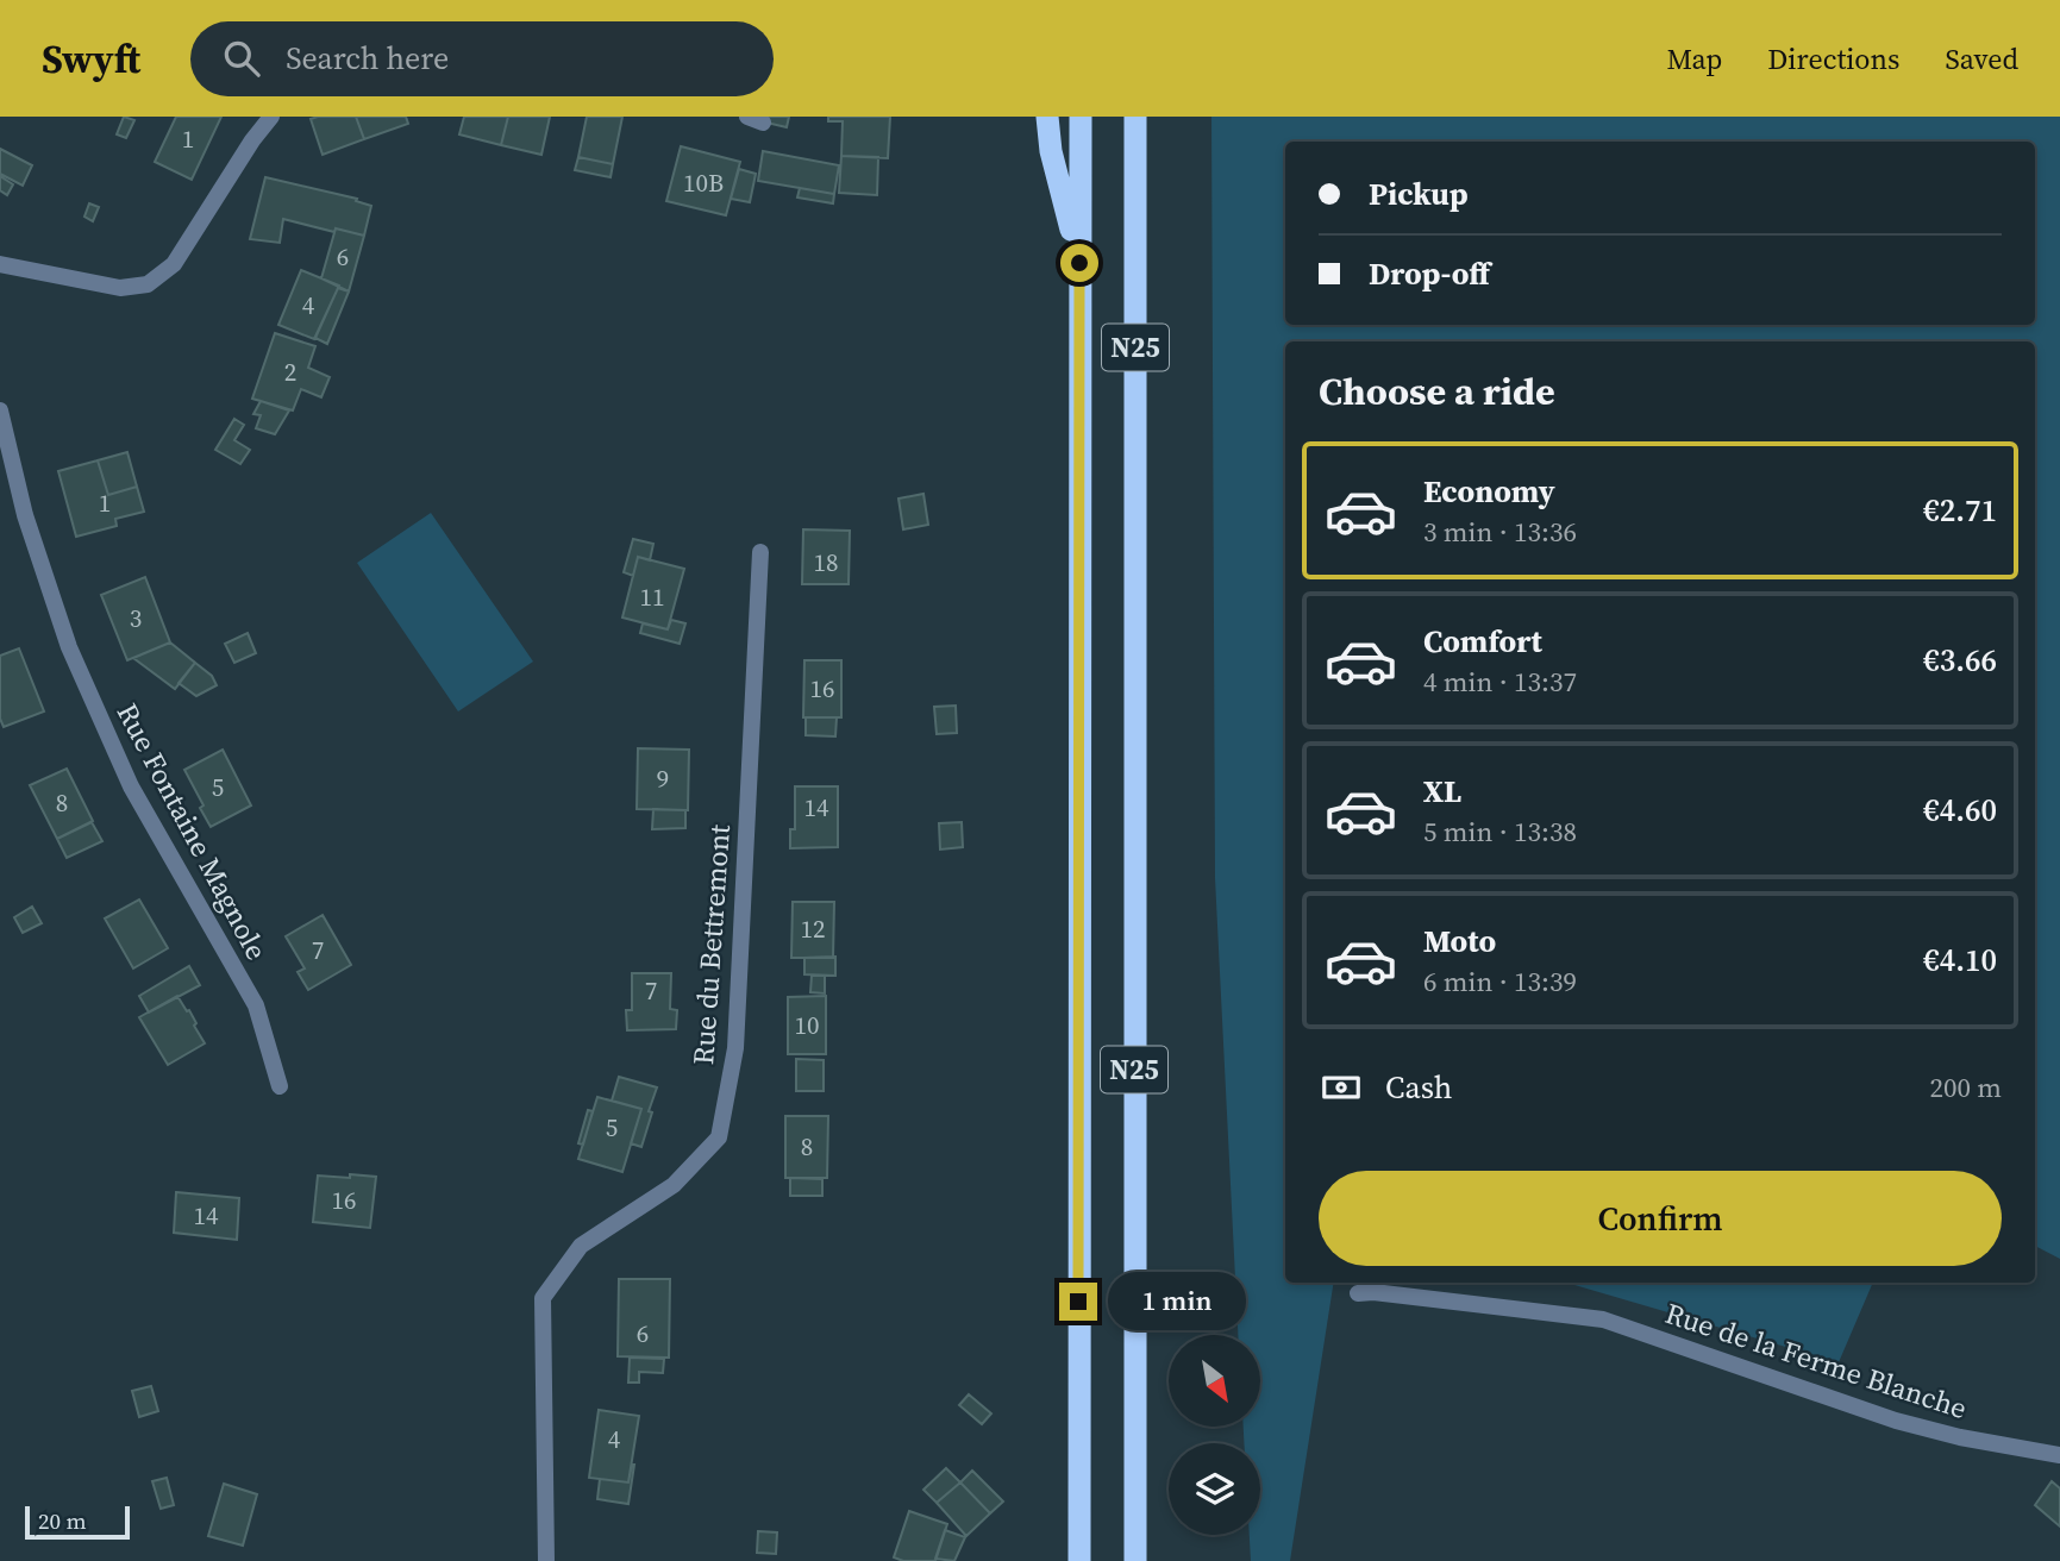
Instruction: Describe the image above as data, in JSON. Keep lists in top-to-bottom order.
{
  "streets": {
    "highway": ["N25"],
    "street": ["Rue Fontaine Magnole", "Rue du Bettremont", "Rue de la Ferme Blanche"]
  },
  "house_numbers": [
    "1",
    "10B",
    "6",
    "4",
    "2",
    "1",
    "18",
    "11",
    "3",
    "16",
    "9",
    "5",
    "8",
    "14",
    "12",
    "7",
    "7",
    "10",
    "5",
    "8",
    "16",
    "14",
    "6",
    "4"
  ],
  "scale_bar": "20 m",
  "north": "bottom right",
  "page": {
    "header": "Swyft",
    "search": "Search here",
    "nav": ["Map", "Directions", "Saved"],
    "banner": ["Pickup", "Drop-off"],
    "heading": "Choose a ride",
    "list": [
      {
        "name": "Economy",
        "note": "3 min · 13:36",
        "value": "€2.71"
      },
      {
        "name": "Comfort",
        "note": "4 min · 13:37",
        "value": "€3.66"
      },
      {
        "name": "XL",
        "note": "5 min · 13:38",
        "value": "€4.60"
      },
      {
        "name": "Moto",
        "note": "6 min · 13:39",
        "value": "€4.10"
      }
    ],
    "pay": ["Cash", "200 m"],
    "buttons": "Confirm",
    "bubble": "1 min",
    "scale": "20 m"
  }
}
